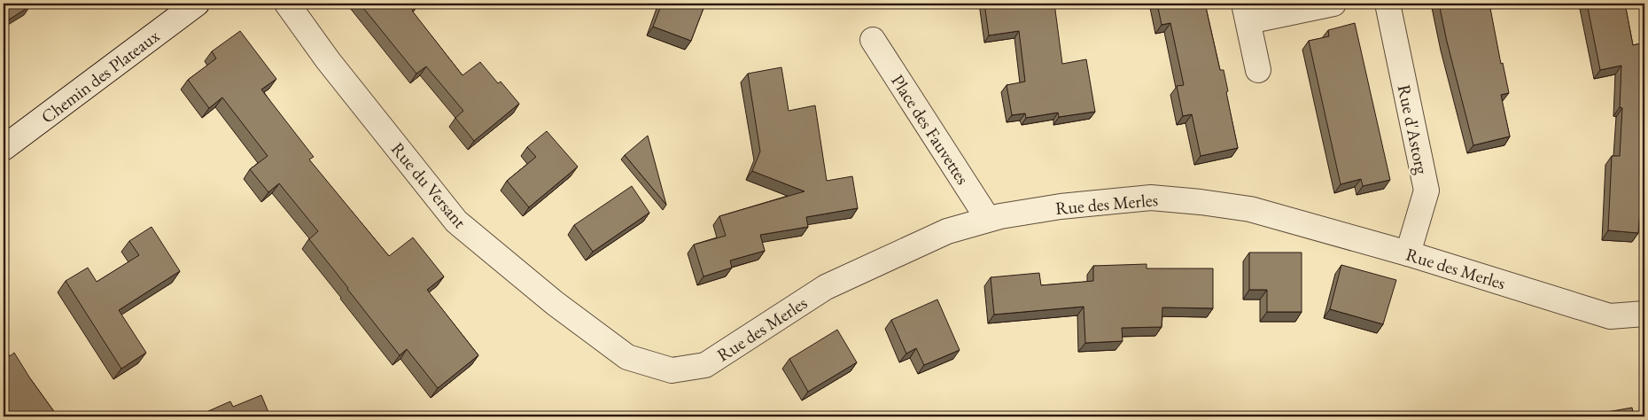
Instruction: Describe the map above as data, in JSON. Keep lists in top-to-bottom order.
{
  "streets": {
    "street": [
      "Chemin des Plateaux",
      "Place des Fauvettes",
      "Rue d'Astorg",
      "Rue du Versant",
      "Rue des Merles"
    ]
  },
  "crossings": [
    ["Place des Fauvettes", "Rue des Merles"],
    ["Rue d'Astorg", "Rue des Merles"],
    ["Rue du Versant", "Rue des Merles"]
  ]
}
